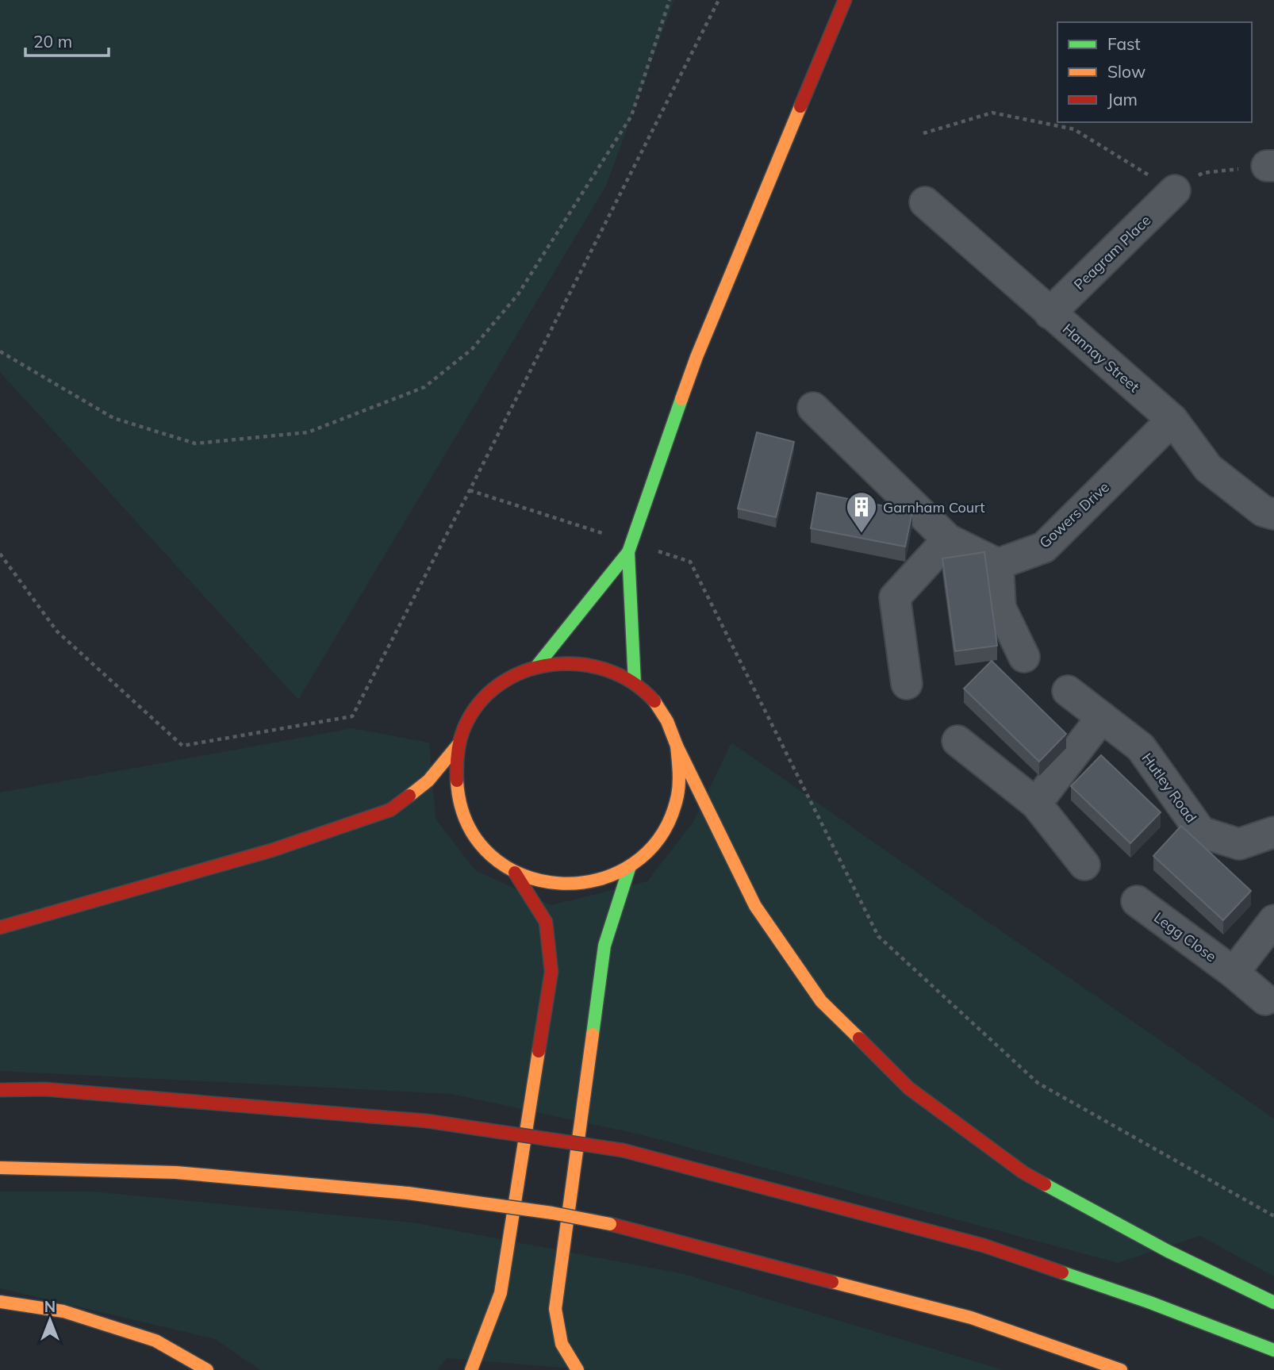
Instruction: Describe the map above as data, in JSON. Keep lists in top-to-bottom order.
{
  "streets": {
    "street": [
      "Peagram Place",
      "Hannay Street",
      "Gowers Drive",
      "Hutley Road",
      "Legg Close"
    ]
  },
  "crossings": [
    ["Peagram Place", "Hannay Street"],
    ["Hannay Street", "Gowers Drive"]
  ],
  "places": {
    "building": ["Garnham Court"]
  },
  "legend": ["Fast", "Slow", "Jam"],
  "scale_bar": "20 m",
  "north": "top"
}
